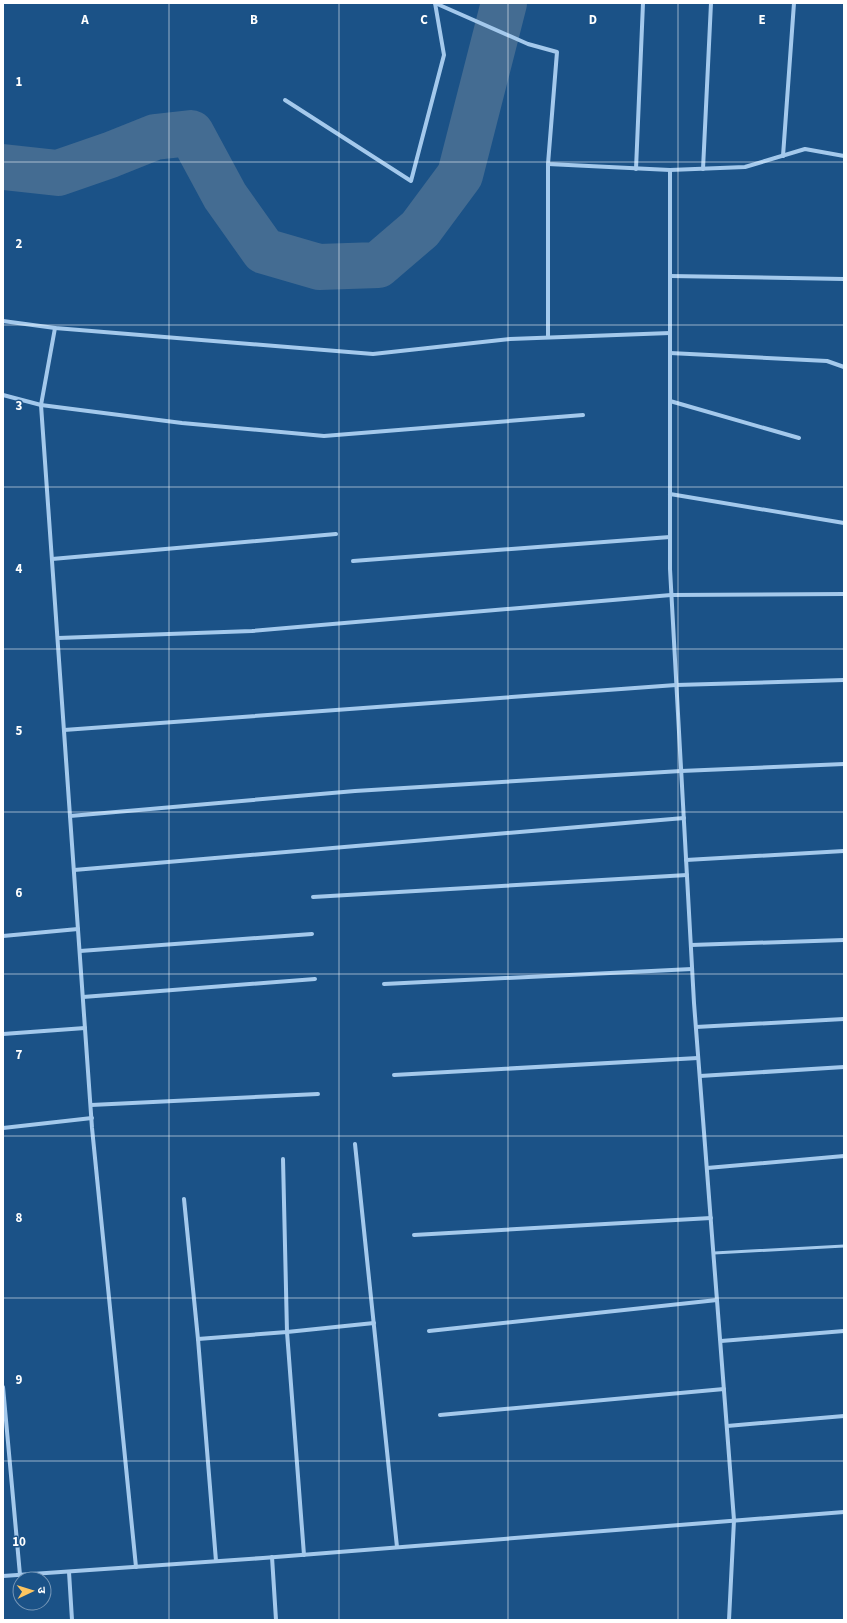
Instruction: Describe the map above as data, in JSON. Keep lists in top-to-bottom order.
{
  "north": "right",
  "grid": {
    "columns": [
      "A",
      "B",
      "C",
      "D",
      "E"
    ],
    "rows": [
      "1",
      "2",
      "3",
      "4",
      "5",
      "6",
      "7",
      "8",
      "9",
      "10"
    ]
  }
}
